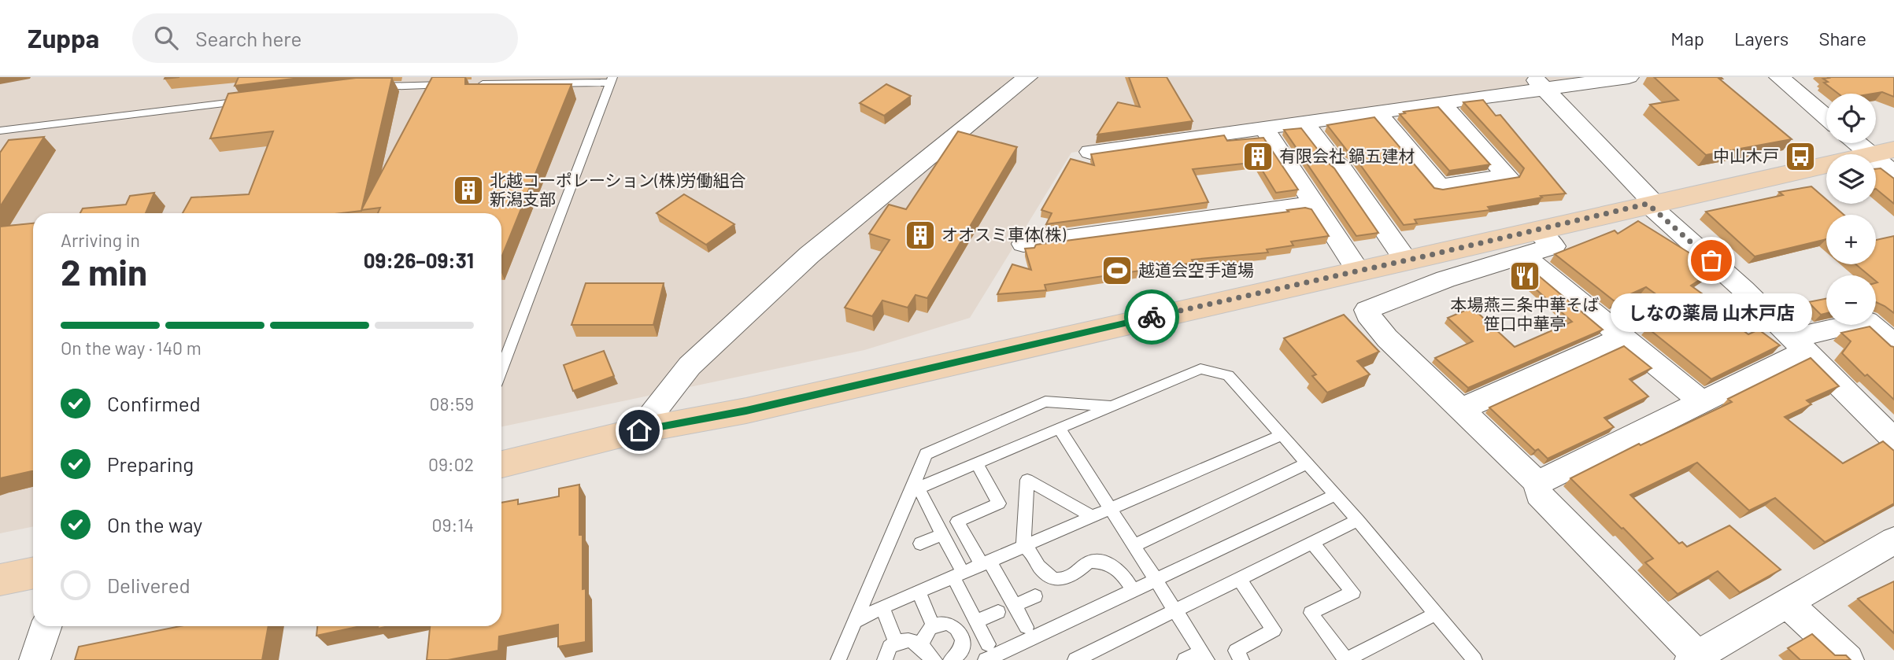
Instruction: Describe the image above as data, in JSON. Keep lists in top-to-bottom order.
{
  "places": {
    "building": ["有限会社 鍋五建材", "北越コーポレーション(株)労働組合 新潟支部", "オオスミ車体(株)"],
    "bus stop": ["中山木戸"],
    "other": ["しなの薬局 山木戸店"],
    "sports": ["越道会空手道場"],
    "restaurant": ["本場燕三条中華そば 笹口中華亭"]
  },
  "page": {
    "header": "Zuppa",
    "search": "Search here",
    "nav": ["Map", "Layers", "Share"],
    "map_buttons": ["+", "−"],
    "heading": ["2 min", "Arriving in", "09:26–09:31"],
    "bubble": "しなの薬局 山木戸店",
    "bar": "On the way · 140 m",
    "list": [
      ["Confirmed", "08:59"],
      ["Preparing", "09:02"],
      ["On the way", "09:14"],
      "Delivered"
    ]
  }
}
